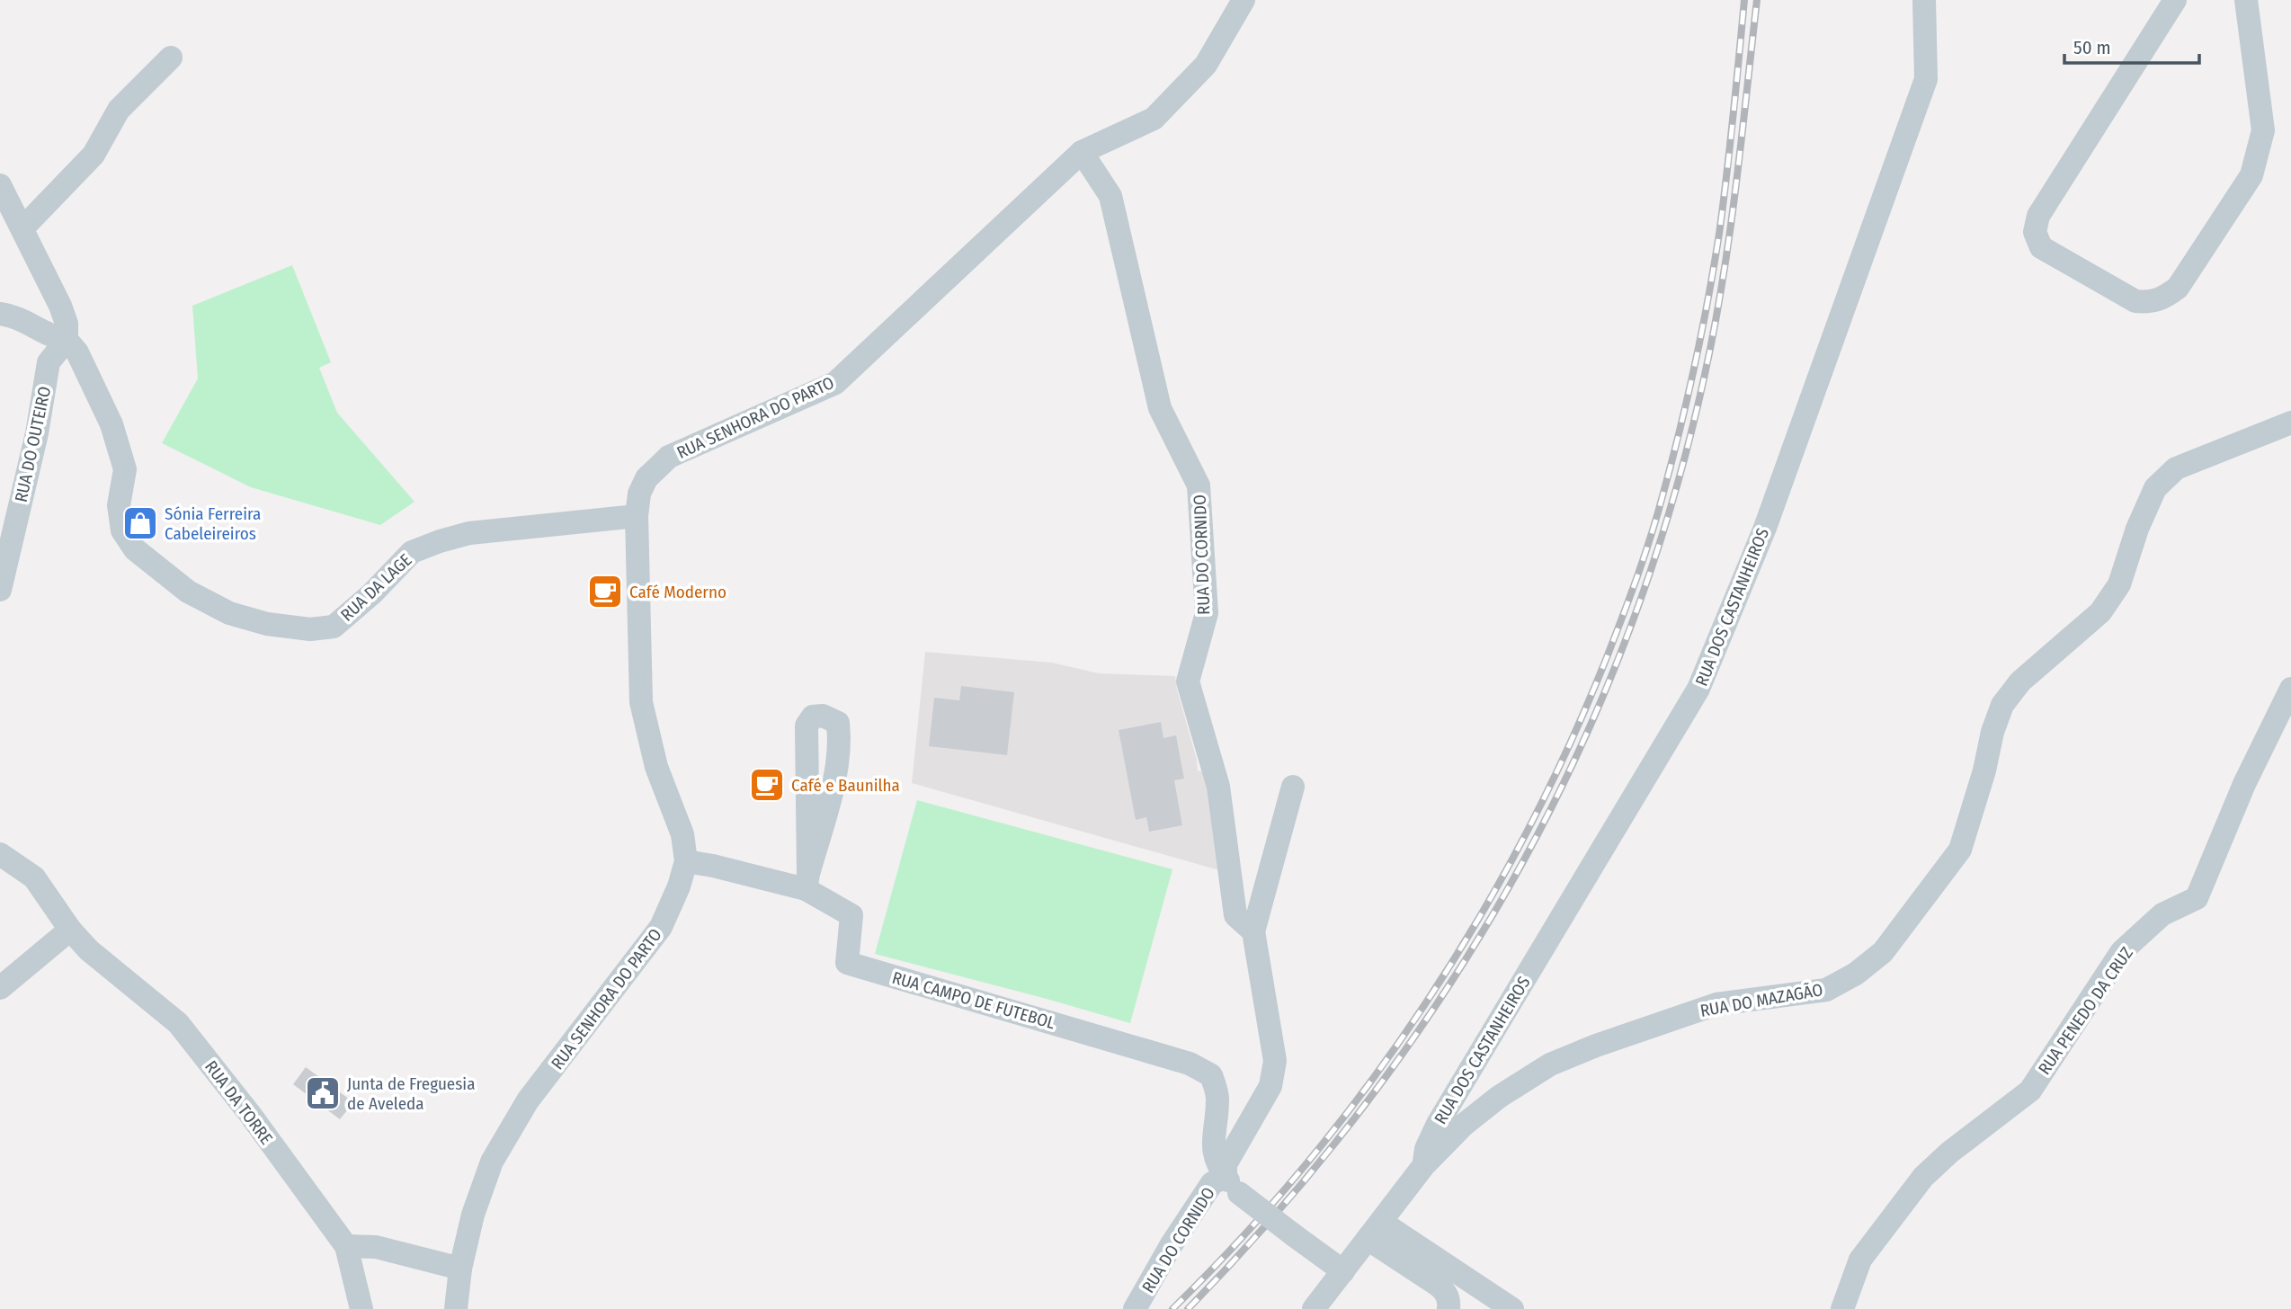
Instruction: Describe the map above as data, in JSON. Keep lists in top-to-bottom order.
{
  "streets": {
    "street": [
      "RUA SENHORA DO PARTO",
      "RUA DO OUTEIRO",
      "RUA DO CORNIDO",
      "RUA DA LAGE",
      "RUA DOS CASTANHEIROS",
      "RUA CAMPO DE FUTEBOL",
      "RUA DO MAZAGÃO",
      "RUA PENEDO DA CRUZ",
      "RUA DA TORRE"
    ]
  },
  "crossings": [
    ["RUA SENHORA DO PARTO", "RUA DO CORNIDO"],
    ["RUA SENHORA DO PARTO", "RUA DA LAGE"],
    ["RUA SENHORA DO PARTO", "RUA CAMPO DE FUTEBOL"],
    ["RUA DO OUTEIRO", "RUA DA LAGE"],
    ["RUA DO CORNIDO", "RUA CAMPO DE FUTEBOL"],
    ["RUA DO CORNIDO", "RUA DO MAZAGÃO"],
    ["RUA DOS CASTANHEIROS", "RUA DO MAZAGÃO"]
  ],
  "places": {
    "shop": ["Sónia Ferreira Cabeleireiros"],
    "cafe": ["Café Moderno", "Café e Baunilha"],
    "public building": ["Junta de Freguesia de Aveleda"]
  },
  "scale_bar": "50 m"
}
